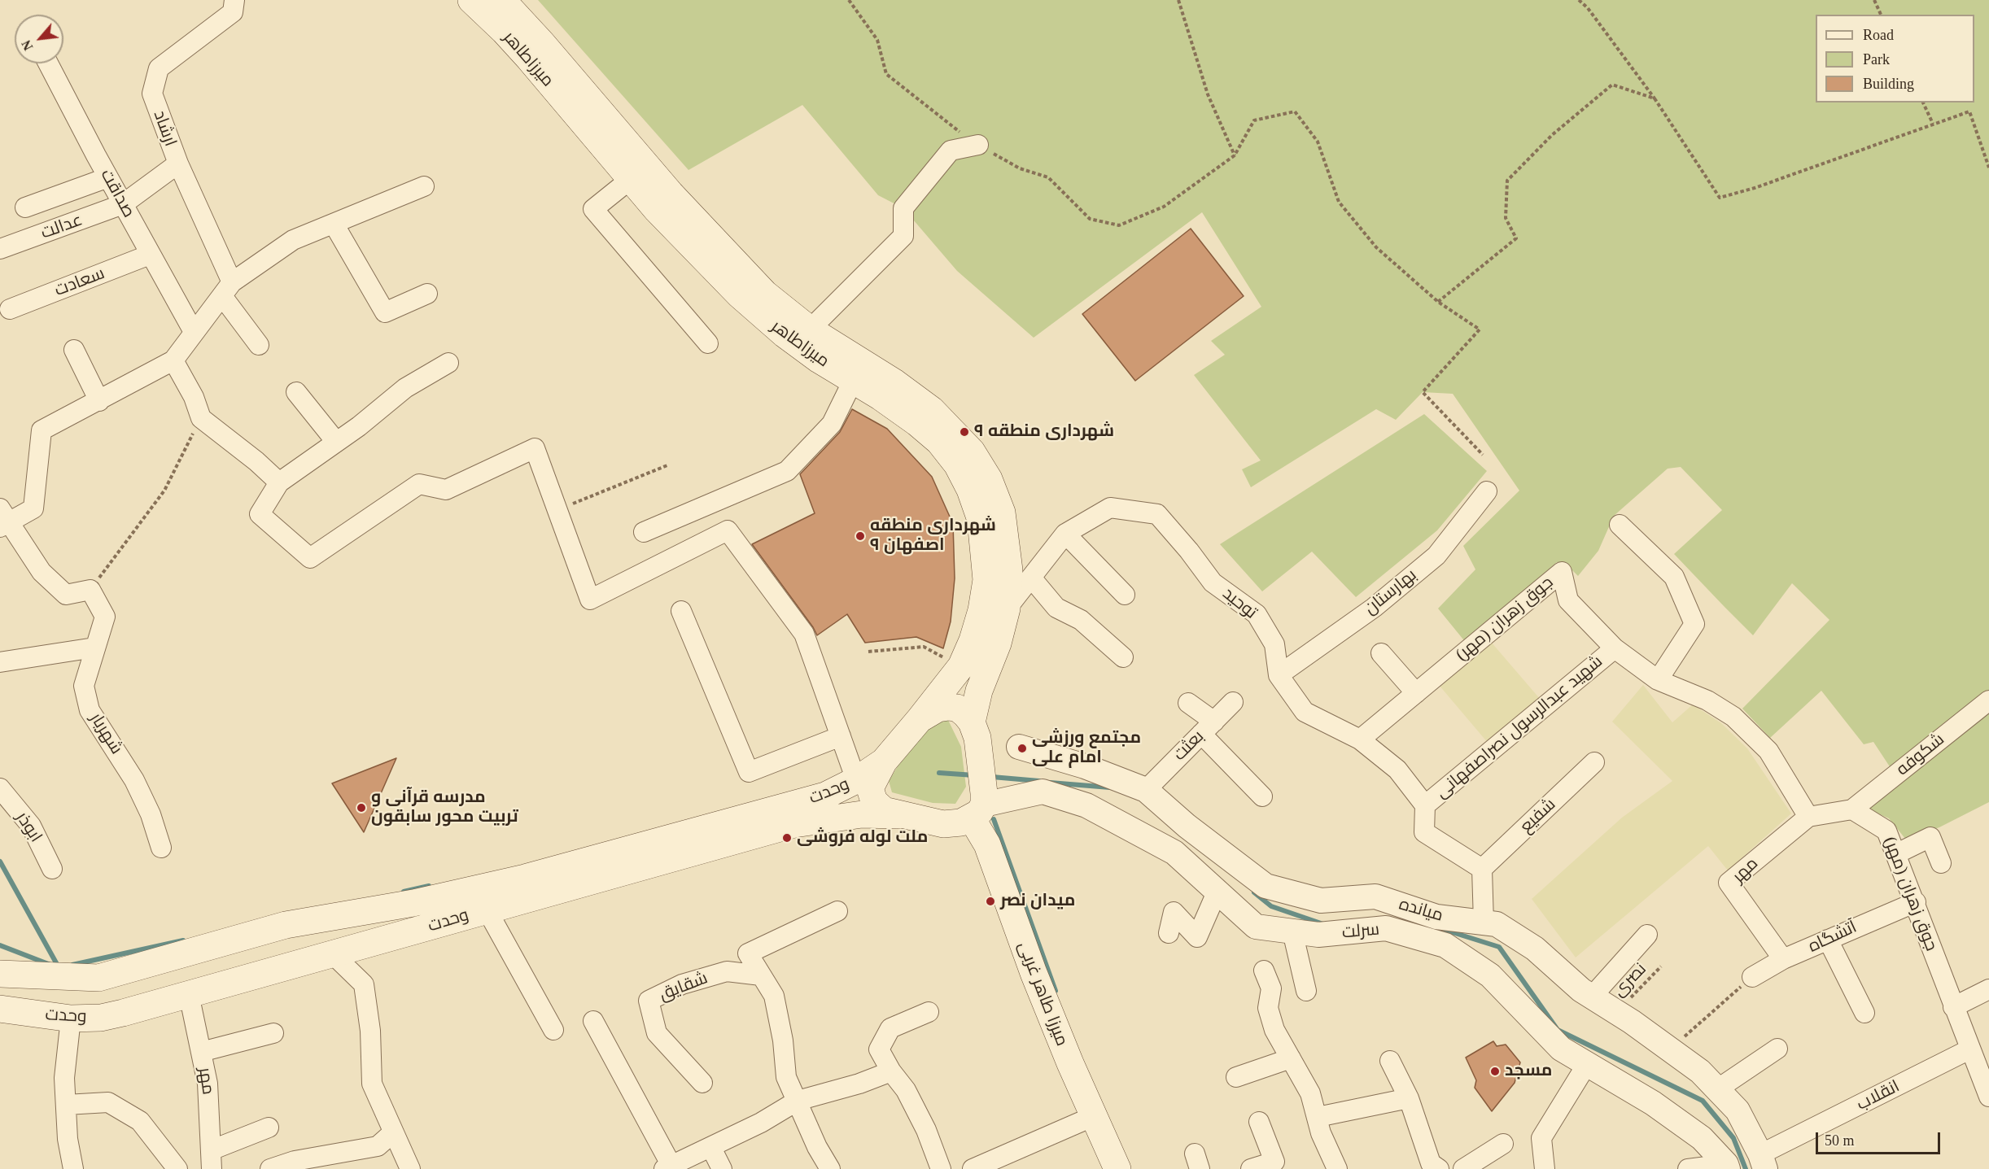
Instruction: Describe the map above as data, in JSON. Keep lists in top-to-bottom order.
{
  "streets": {
    "main road": ["میرزاطاهر", "وحدت", "میرزا طاهر غربی"],
    "street": [
      "ارشاد",
      "صداقت",
      "عدالت",
      "سعادت",
      "بهارستان",
      "توحید",
      "جوق زهران (مهر)",
      "شهید عبدالرسول نصراصفهانی",
      "شهریار",
      "بعثت",
      "شکوفه",
      "شفیع",
      "ابوذر",
      "مهر",
      "میانده",
      "سرلت",
      "آتشگاه",
      "شقایق",
      "انقلاب"
    ],
    "path": ["نصری"]
  },
  "crossings": [
    ["میرزاطاهر", "توحید"],
    ["میرزاطاهر", "وحدت"],
    ["میرزاطاهر", "میرزا طاهر غربی"],
    ["ارشاد", "عدالت"],
    ["صداقت", "عدالت"],
    ["صداقت", "سعادت"],
    ["بهارستان", "توحید"],
    ["توحید", "جوق زهران (مهر)"],
    ["توحید", "شهید عبدالرسول نصراصفهانی"],
    ["جوق زهران (مهر)", "شهید عبدالرسول نصراصفهانی"],
    ["جوق زهران (مهر)", "شکوفه"],
    ["جوق زهران (مهر)", "مهر"],
    ["جوق زهران (مهر)", "آتشگاه"],
    ["جوق زهران (مهر)", "انقلاب"],
    ["بعثت", "میانده"],
    ["وحدت", "مهر"],
    ["وحدت", "میرزا طاهر غربی"],
    ["مهر", "آتشگاه"],
    ["میانده", "سرلت"],
    ["میانده", "نصری"],
    ["میانده", "انقلاب"]
  ],
  "places": [
    "شهرداری منطقه ۹",
    "شهرداری منطقه ۹ اصفهان",
    "مجتمع ورزشی امام علی",
    "مدرسه قرآنی و تربیت محور سابقون",
    "ملت لوله فروشی",
    "میدان نصر",
    "مسجد"
  ],
  "legend": ["Road", "Park", "Building"],
  "scale_bar": "50 m",
  "north": "bottom left"
}
